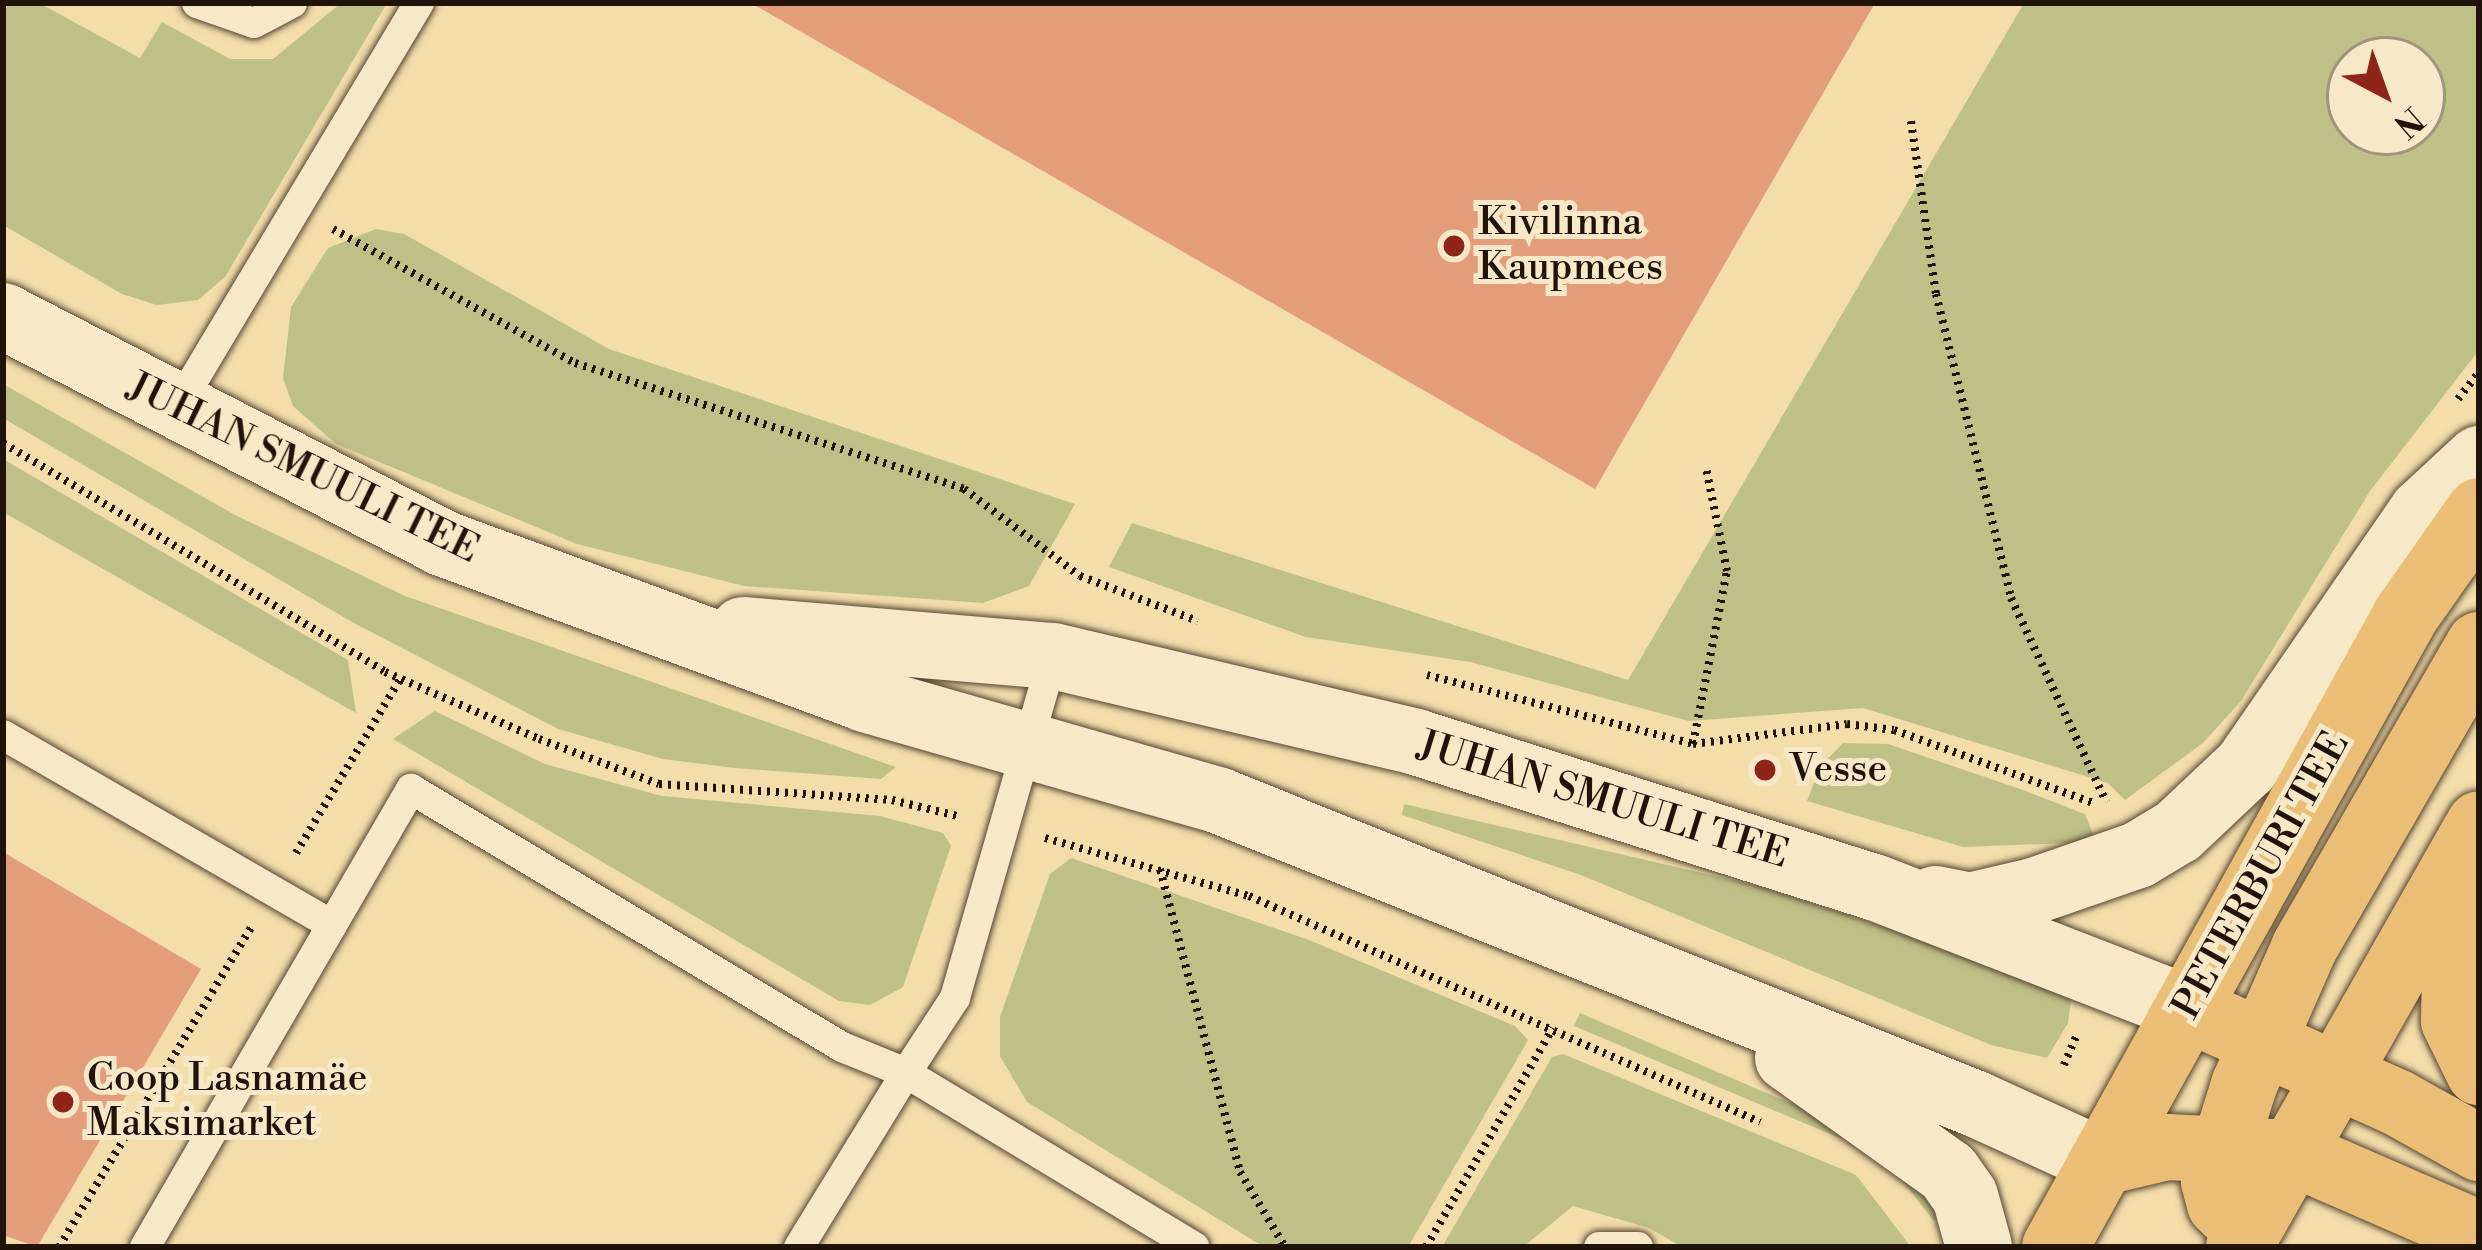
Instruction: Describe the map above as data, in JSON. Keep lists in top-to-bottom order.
{
  "streets": {
    "main road": ["JUHAN SMUULI TEE", "PETERBURI TEE"]
  },
  "crossings": [
    ["JUHAN SMUULI TEE", "PETERBURI TEE"]
  ],
  "places": ["Kivilinna Kaupmees", "Vesse", "Coop Lasnamäe Maksimarket"],
  "north": "bottom right"
}
